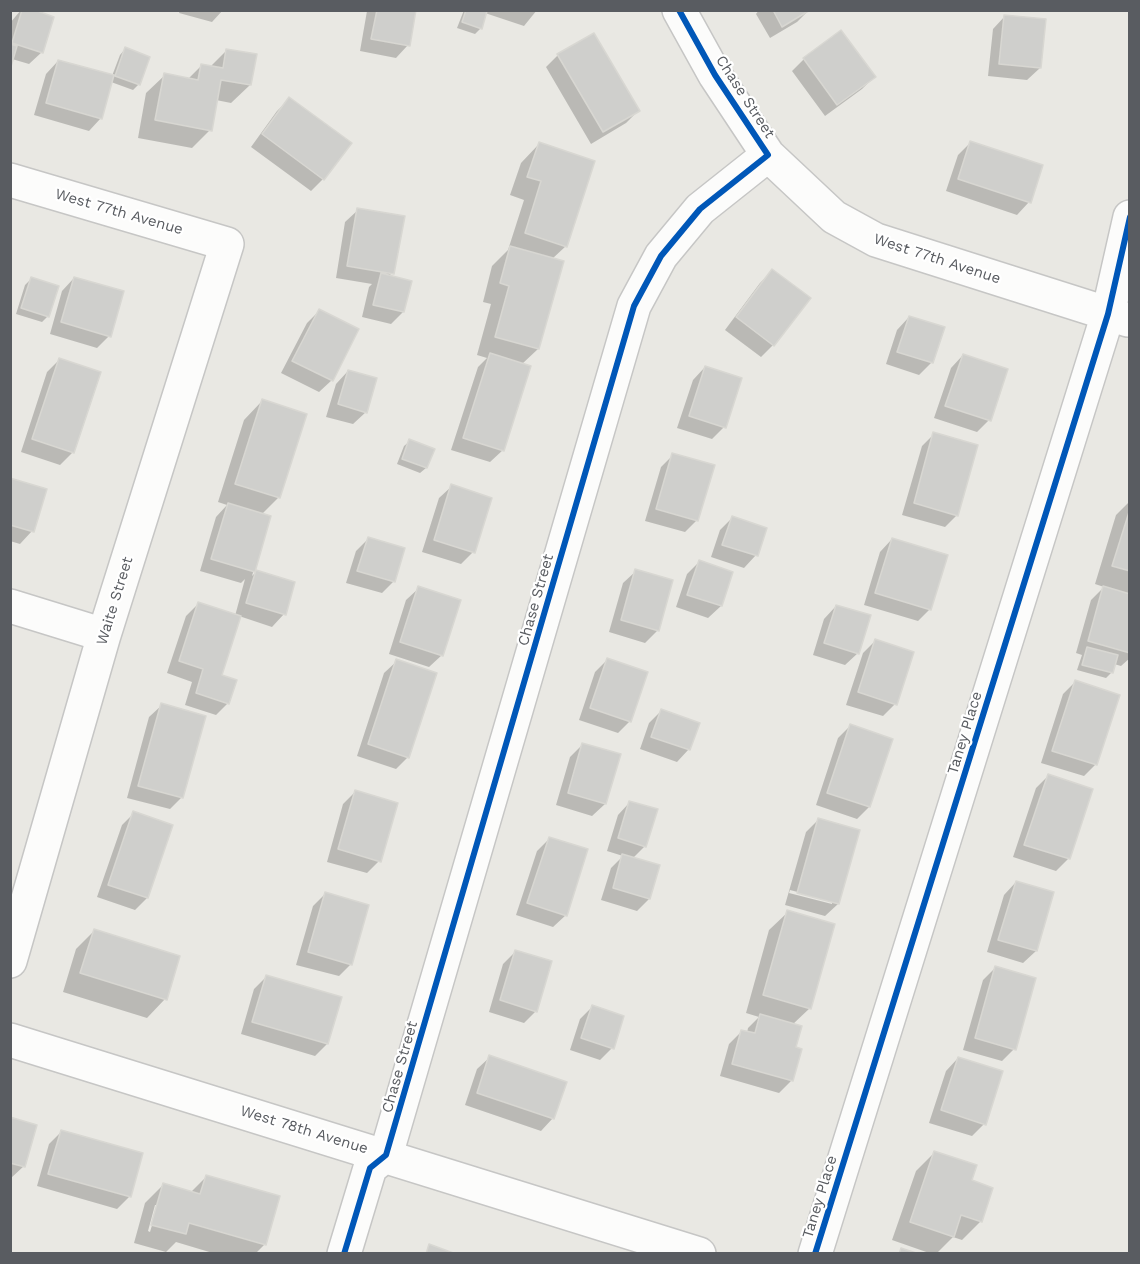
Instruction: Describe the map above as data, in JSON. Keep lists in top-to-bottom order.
{
  "streets": {
    "street": [
      "Chase Street",
      "West 77th Avenue",
      "Waite Street",
      "Taney Place",
      "West 78th Avenue"
    ]
  },
  "crossings": [
    ["Chase Street", "West 77th Avenue"],
    ["Chase Street", "West 78th Avenue"],
    ["West 77th Avenue", "Waite Street"],
    ["West 77th Avenue", "Taney Place"]
  ]
}
